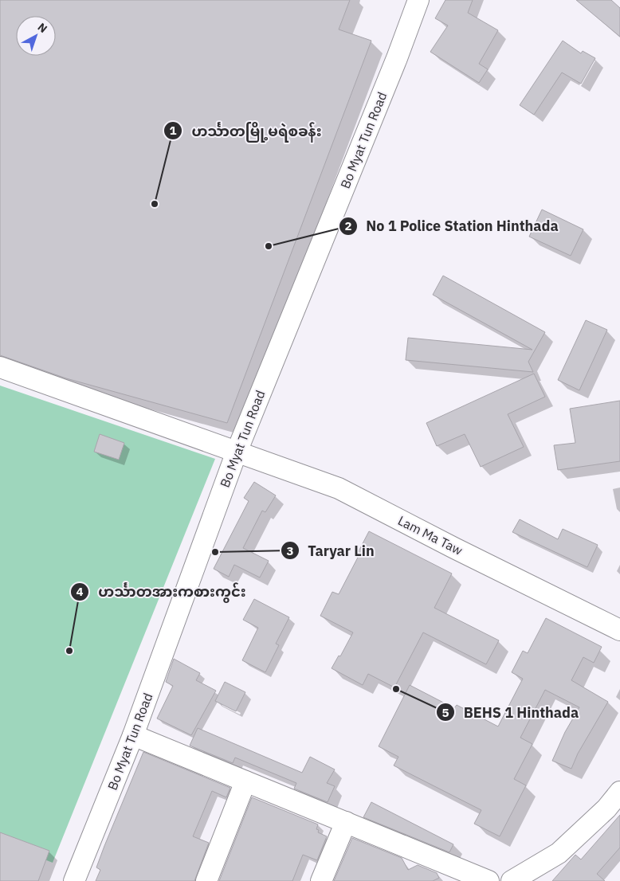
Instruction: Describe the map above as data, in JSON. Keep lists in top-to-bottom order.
{
  "streets": {
    "street": ["Bo Myat Tun Road", "Lam Ma Taw"]
  },
  "crossings": [
    ["Bo Myat Tun Road", "Lam Ma Taw"]
  ],
  "places": [
    "ဟင်္သာတမြို့မရဲစခန်း",
    "No 1 Police Station Hinthada",
    "Taryar Lin",
    "ဟင်္သာတအားကစားကွင်း",
    "BEHS 1 Hinthada"
  ],
  "north": "top right"
}
